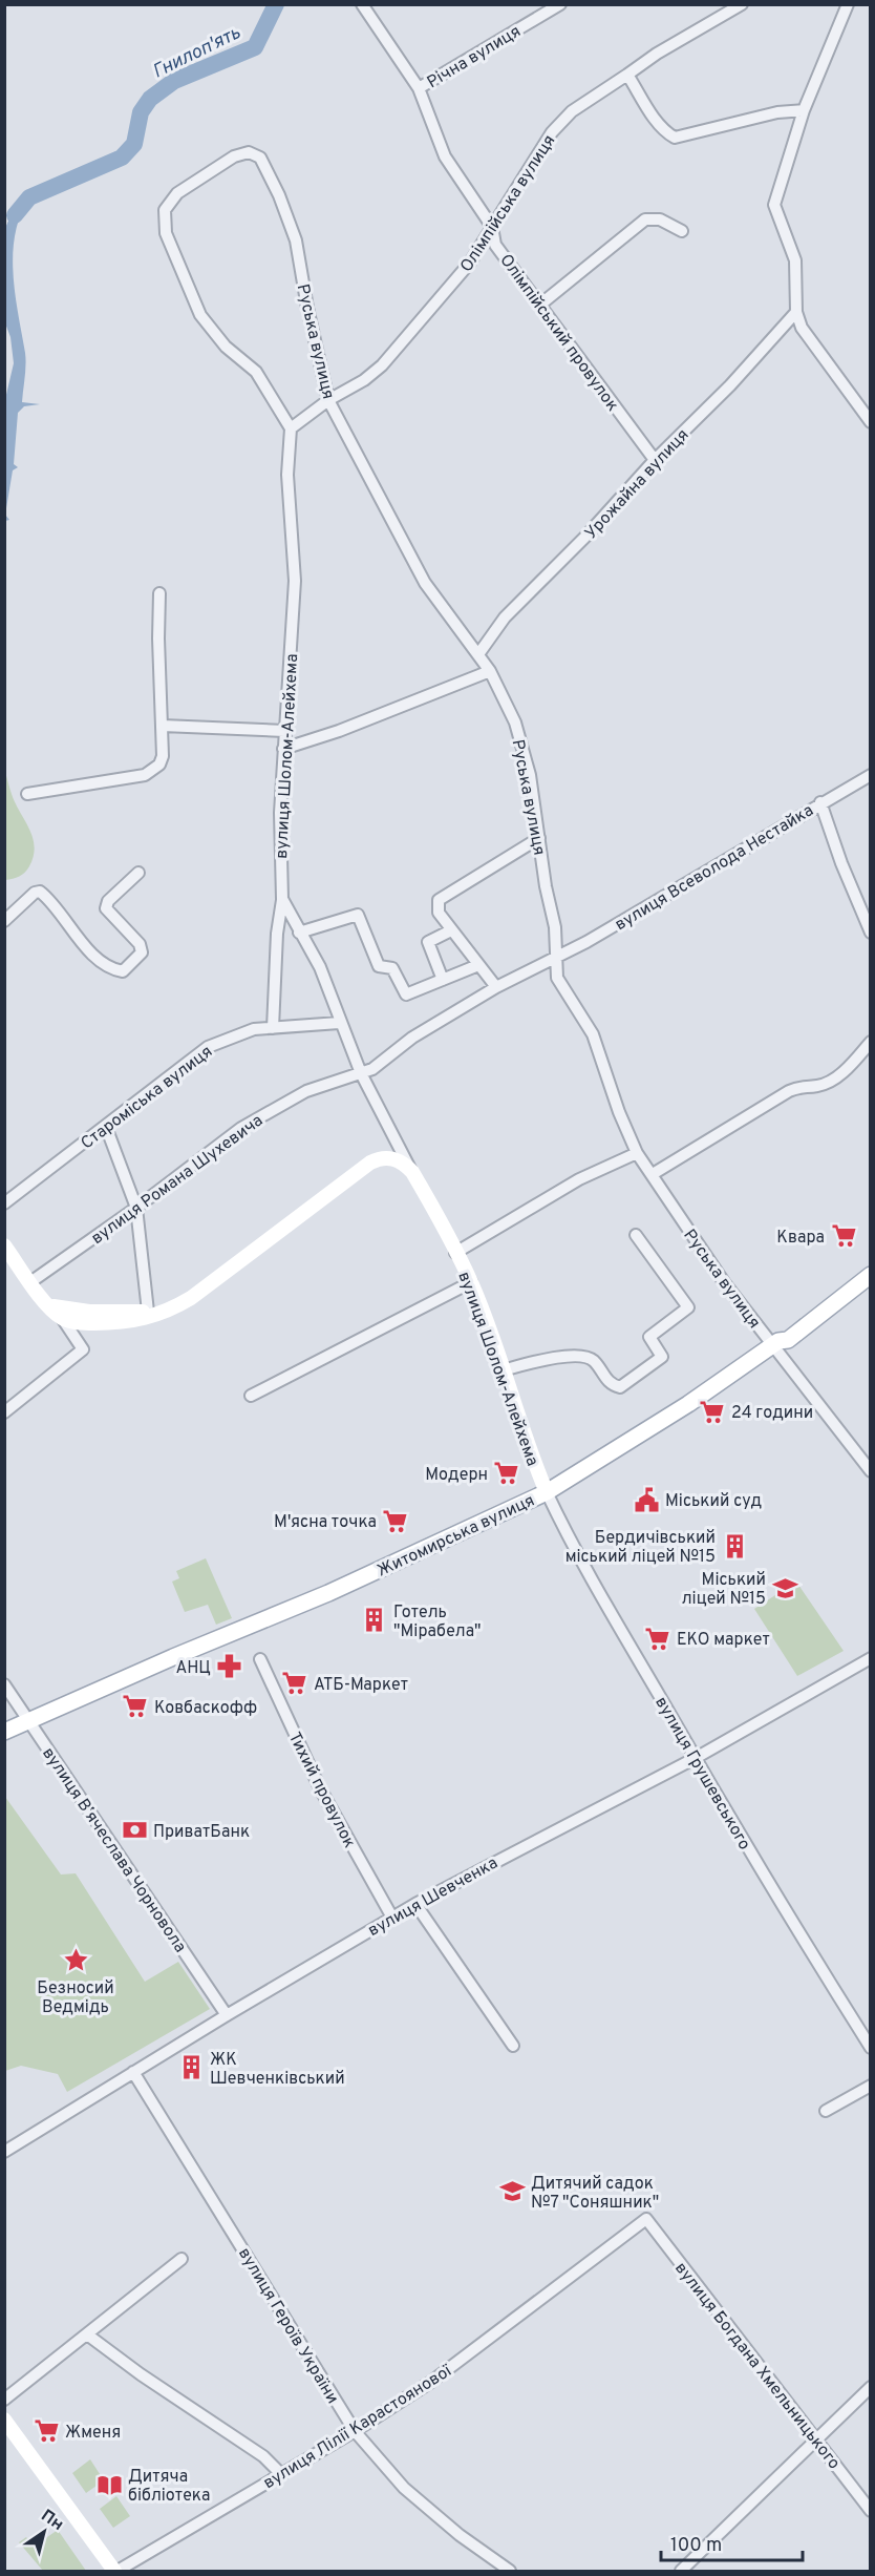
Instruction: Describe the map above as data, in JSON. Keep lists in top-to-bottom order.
{
  "streets": {
    "main road": ["вулиця Шолом-Алейхема", "Житомирська вулиця"],
    "street": [
      "Річна вулиця",
      "Олімпійська вулиця",
      "Олімпійський провулок",
      "Руська вулиця",
      "Урожайна вулиця",
      "вулиця Всеволода Нестайка",
      "Староміська вулиця",
      "вулиця Романа Шухевича",
      "вулиця Грушевського",
      "Тихий провулок",
      "вулиця Вʼячеслава Чорновола",
      "вулиця Шевченка",
      "вулиця Героїв України",
      "вулиця Богдана Хмельницького",
      "вулиця Лілії Карастоянової"
    ]
  },
  "crossings": [
    ["Річна вулиця", "Олімпійський провулок"],
    ["Олімпійська вулиця", "Олімпійський провулок"],
    ["Олімпійська вулиця", "Руська вулиця"],
    ["Олімпійська вулиця", "вулиця Шолом-Алейхема"],
    ["Олімпійський провулок", "Урожайна вулиця"],
    ["Руська вулиця", "Урожайна вулиця"],
    ["Руська вулиця", "вулиця Шолом-Алейхема"],
    ["Руська вулиця", "вулиця Всеволода Нестайка"],
    ["Руська вулиця", "вулиця Романа Шухевича"],
    ["Руська вулиця", "Житомирська вулиця"],
    ["вулиця Шолом-Алейхема", "Староміська вулиця"],
    ["вулиця Шолом-Алейхема", "вулиця Романа Шухевича"],
    ["вулиця Шолом-Алейхема", "Житомирська вулиця"],
    ["вулиця Шолом-Алейхема", "вулиця Грушевського"],
    ["вулиця Всеволода Нестайка", "вулиця Романа Шухевича"],
    ["Житомирська вулиця", "вулиця Грушевського"],
    ["Житомирська вулиця", "вулиця Вʼячеслава Чорновола"],
    ["вулиця Грушевського", "вулиця Шевченка"],
    ["Тихий провулок", "вулиця Шевченка"],
    ["вулиця Вʼячеслава Чорновола", "вулиця Шевченка"],
    ["вулиця Шевченка", "вулиця Героїв України"],
    ["вулиця Героїв України", "вулиця Лілії Карастоянової"],
    ["вулиця Богдана Хмельницького", "вулиця Лілії Карастоянової"]
  ],
  "water": ["Гнилоп'ять"],
  "places": {
    "supermarket": [
      "Квара",
      "24 години",
      "Модерн",
      "М'ясна точка",
      "ЕКО маркет",
      "АТБ-Маркет",
      "Ковбаскофф",
      "Жменя"
    ],
    "public building": ["Міський суд"],
    "building": ["Бердичівський міський ліцей №15", "Готель \"Мірабела\"", "ЖК Шевченківський"],
    "school or university": ["Міський ліцей №15", "Дитячий садок №7 \"Соняшник\""],
    "pharmacy": ["АНЦ"],
    "bank": ["ПриватБанк"],
    "place": ["Безносий Ведмідь"],
    "library": ["Дитяча бібліотека"]
  },
  "scale_bar": "100 m",
  "north": "top right"
}
